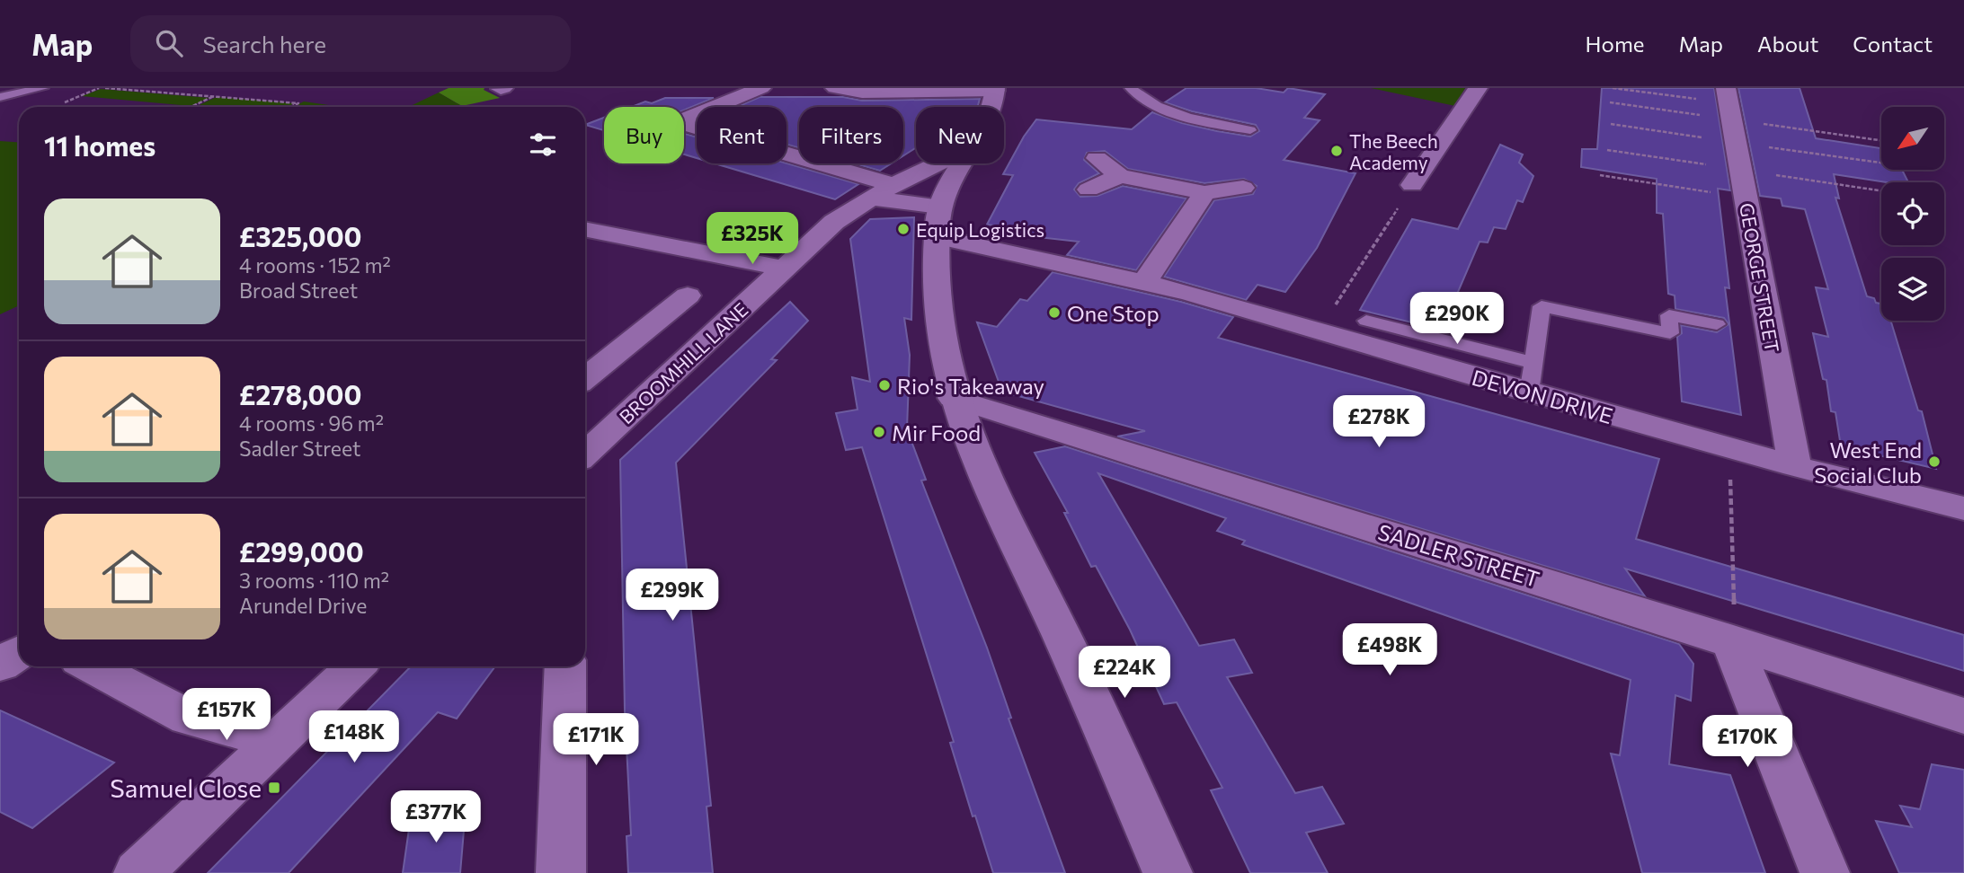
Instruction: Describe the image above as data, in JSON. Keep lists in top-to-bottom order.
{
  "streets": {
    "street": [
      "GEORGE STREET",
      "BROOMHILL LANE",
      "DEVON DRIVE",
      "SADLER STREET"
    ]
  },
  "crossings": [
    ["GEORGE STREET", "DEVON DRIVE"]
  ],
  "places": {
    "other": [
      "The Beech Academy",
      "Equip Logistics",
      "One Stop",
      "Rio's Takeaway",
      "Mir Food",
      "West End Social Club"
    ],
    "transit": ["Samuel Close"]
  },
  "north": "bottom left",
  "page": {
    "header": "Map",
    "search": "Search here",
    "nav": [
      "Home",
      "Map",
      "About",
      "Contact"
    ],
    "chip": [
      "Buy",
      "Rent",
      "Filters",
      "New"
    ],
    "heading": "11 homes",
    "list": [
      {
        "name": "£325,000",
        "note": "4 rooms · 152 m² · Broad Street"
      },
      {
        "name": "£278,000",
        "note": "4 rooms · 96 m² · Sadler Street"
      },
      {
        "name": "£299,000",
        "note": "3 rooms · 110 m² · Arundel Drive"
      }
    ],
    "price": [
      "£325K",
      "£290K",
      "£278K",
      "£299K",
      "£498K",
      "£224K",
      "£157K",
      "£148K",
      "£171K",
      "£170K",
      "£377K"
    ]
  }
}
